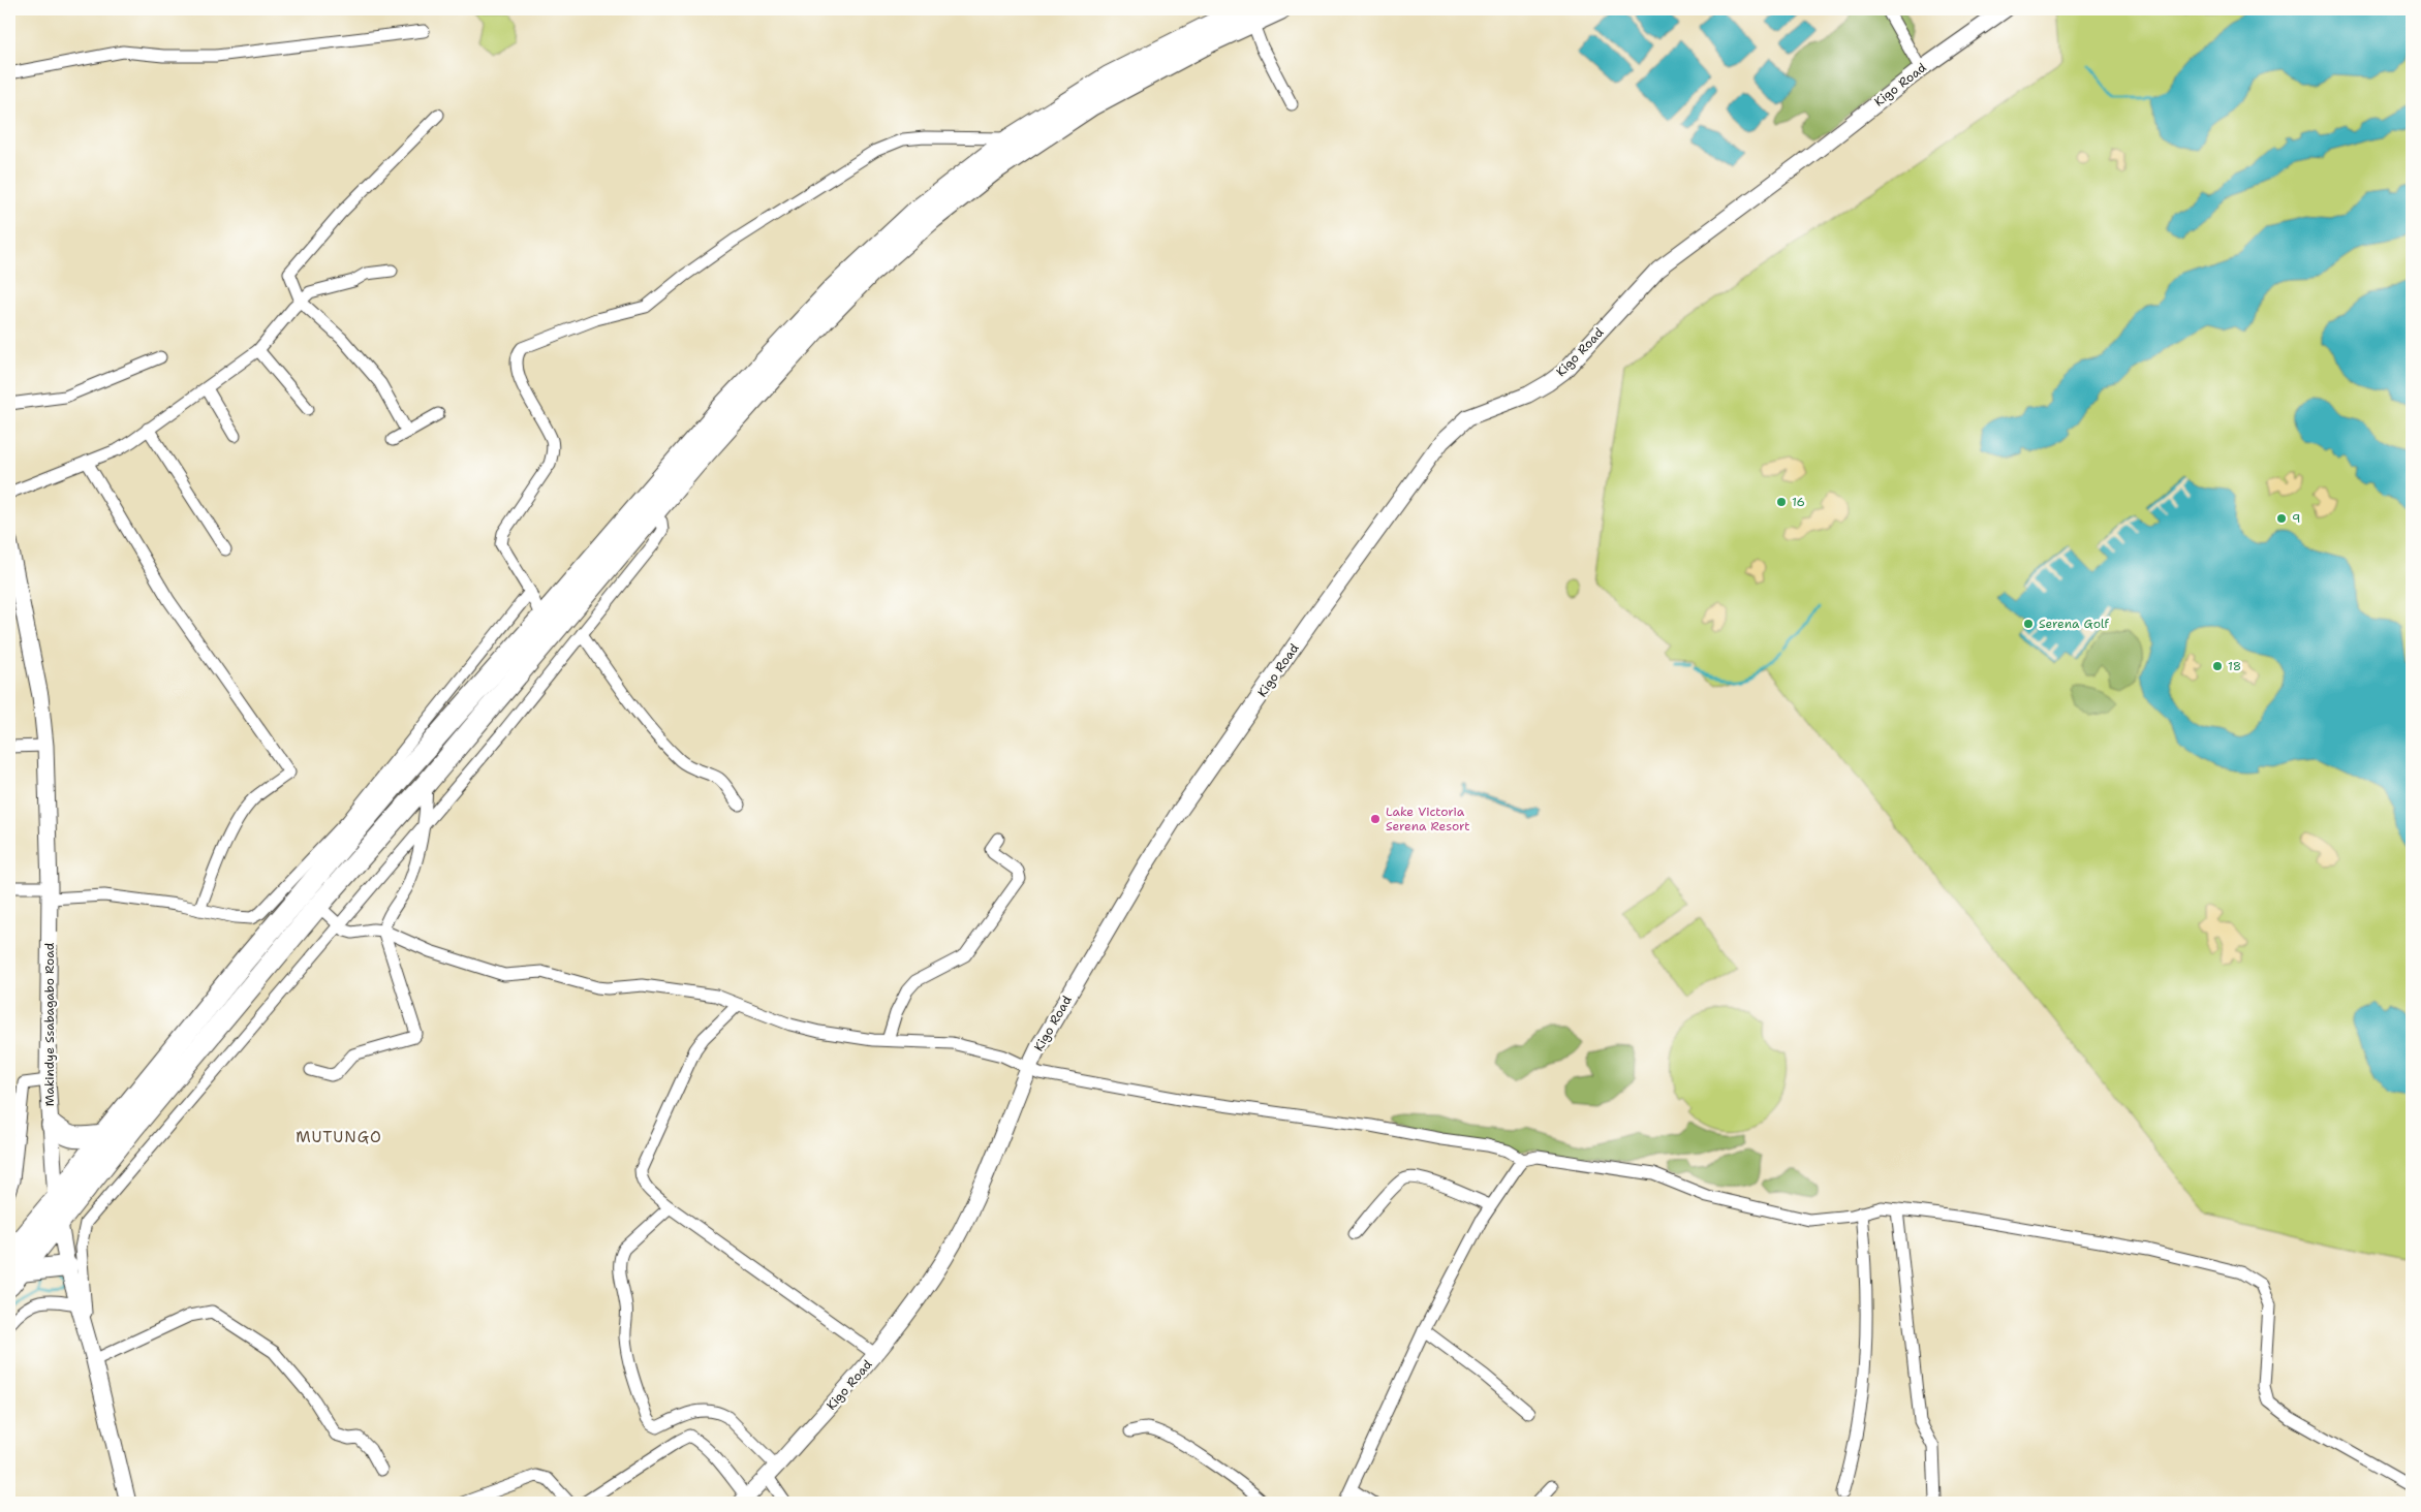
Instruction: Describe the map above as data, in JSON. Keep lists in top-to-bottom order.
{
  "streets": {
    "street": ["Kigo Road", "Makindye Ssabagabo Road"]
  },
  "districts": ["MUTUNGO"],
  "places": [
    "16",
    "9",
    "Serena Golf",
    "18",
    "Lake Victoria Serena Resort"
  ]
}
